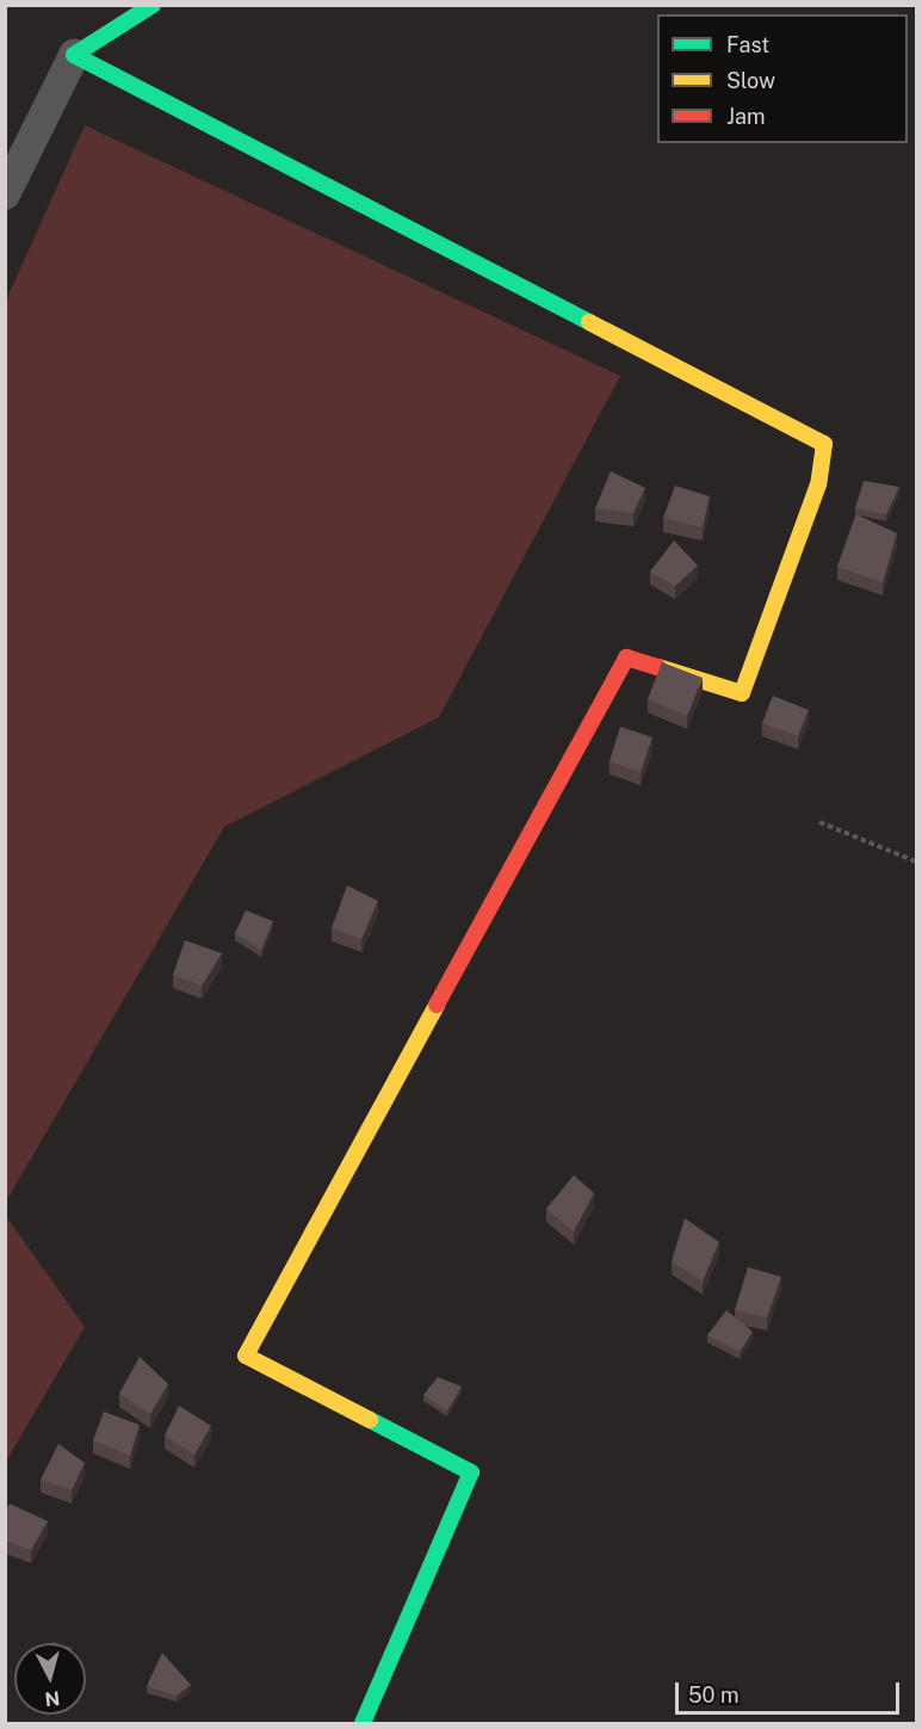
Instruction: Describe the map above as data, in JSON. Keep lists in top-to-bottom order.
{
  "legend": ["Fast", "Slow", "Jam"],
  "scale_bar": "50 m",
  "north": "bottom"
}
